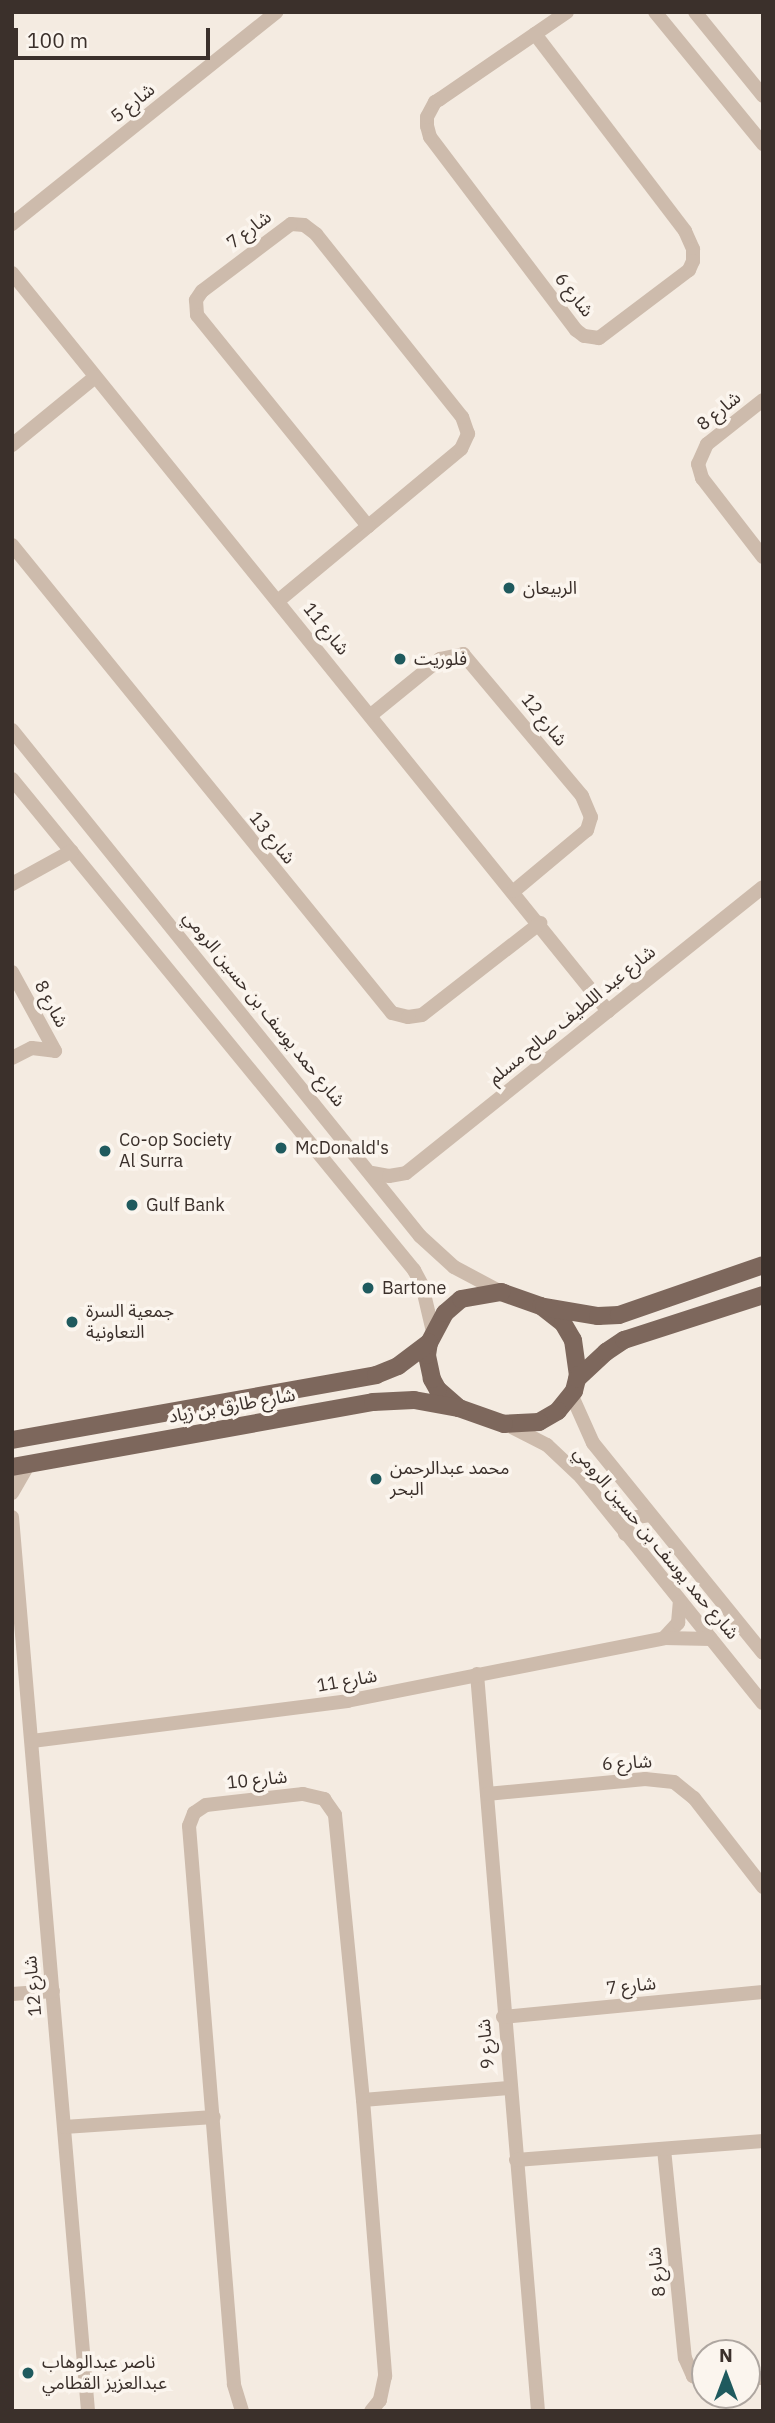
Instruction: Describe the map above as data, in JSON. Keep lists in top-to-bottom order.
{
  "streets": {
    "main road": ["شارع طارق بن زياد"],
    "street": [
      "شارع 5",
      "شارع 7",
      "شارع 6",
      "شارع 8",
      "شارع 11",
      "شارع 12",
      "شارع 13",
      "شارع حمد يوسف بن حسين الرومي",
      "شارع عبد اللطيف صالح مسلم",
      "شارع 10",
      "شارع 9"
    ]
  },
  "crossings": [
    ["شارع 7", "شارع 11"],
    ["شارع 7", "شارع 9"],
    ["شارع 6", "شارع 9"],
    ["شارع 11", "شارع 12"],
    ["شارع 11", "شارع 13"],
    ["شارع 11", "شارع حمد يوسف بن حسين الرومي"],
    ["شارع 11", "شارع عبد اللطيف صالح مسلم"],
    ["شارع 11", "شارع 9"],
    ["شارع حمد يوسف بن حسين الرومي", "شارع طارق بن زياد"]
  ],
  "places": [
    "الربيعان",
    "فلوريت",
    "McDonald's",
    "Co-op Society Al Surra",
    "Gulf Bank",
    "Bartone",
    "جمعية السرة التعاونية",
    "محمد عبدالرحمن البحر",
    "ناصر عبدالوهاب عبدالعزيز القطامي"
  ],
  "scale_bar": "100 m",
  "north": "top"
}
